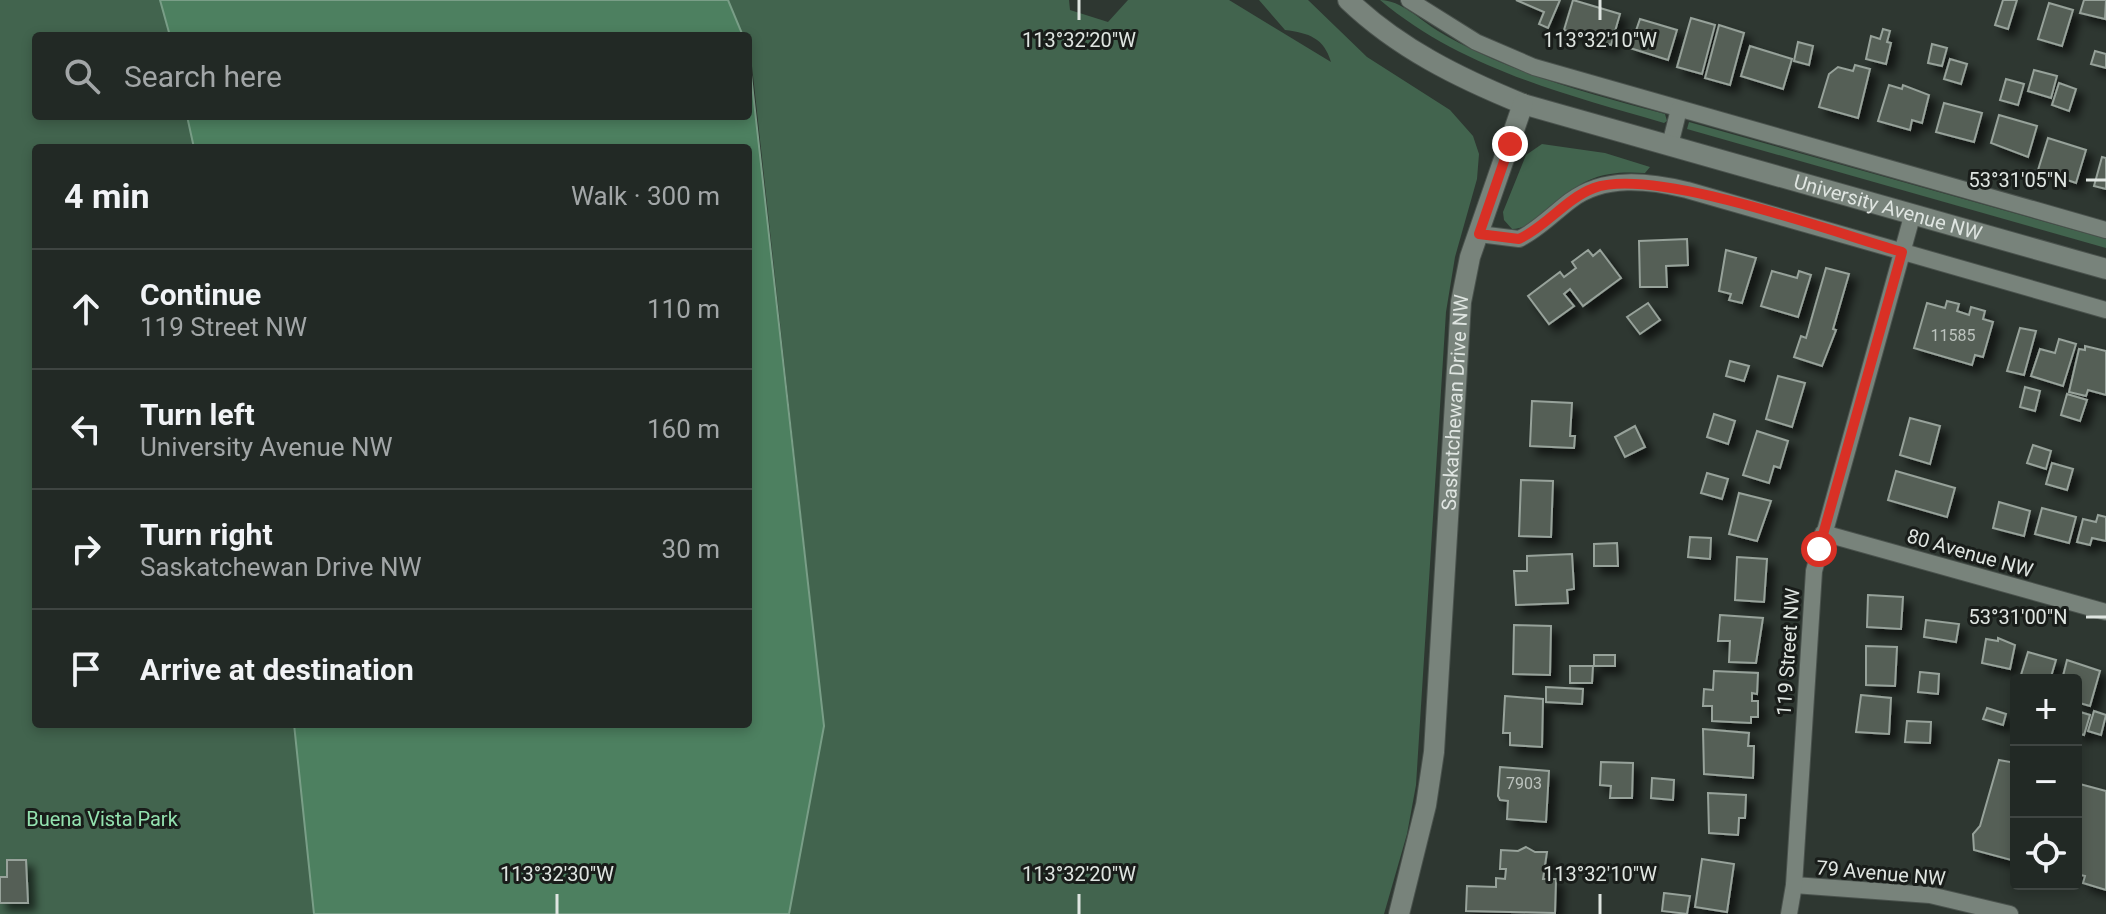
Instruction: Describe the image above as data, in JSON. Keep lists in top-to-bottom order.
{
  "streets": {
    "street": [
      "University Avenue NW",
      "Saskatchewan Drive NW",
      "80 Avenue NW",
      "119 Street NW",
      "79 Avenue NW"
    ]
  },
  "crossings": [
    ["University Avenue NW", "Saskatchewan Drive NW"],
    ["University Avenue NW", "119 Street NW"],
    ["80 Avenue NW", "119 Street NW"],
    ["119 Street NW", "79 Avenue NW"]
  ],
  "parks": ["Buena Vista Park"],
  "house_numbers": ["11585", "7903"],
  "page": {
    "search": "Search here",
    "heading": ["4 min", "Walk · 300 m"],
    "list": [
      ["Continue", "119 Street NW", "110 m"],
      ["Turn left", "University Avenue NW", "160 m"],
      ["Turn right", "Saskatchewan Drive NW", "30 m"],
      "Arrive at destination"
    ],
    "map_buttons": ["+", "−"]
  },
  "coordinates": [
    "113°32'20\"W",
    "113°32'10\"W",
    "53°31'05\"N",
    "53°31'00\"N",
    "113°32'30\"W"
  ]
}
